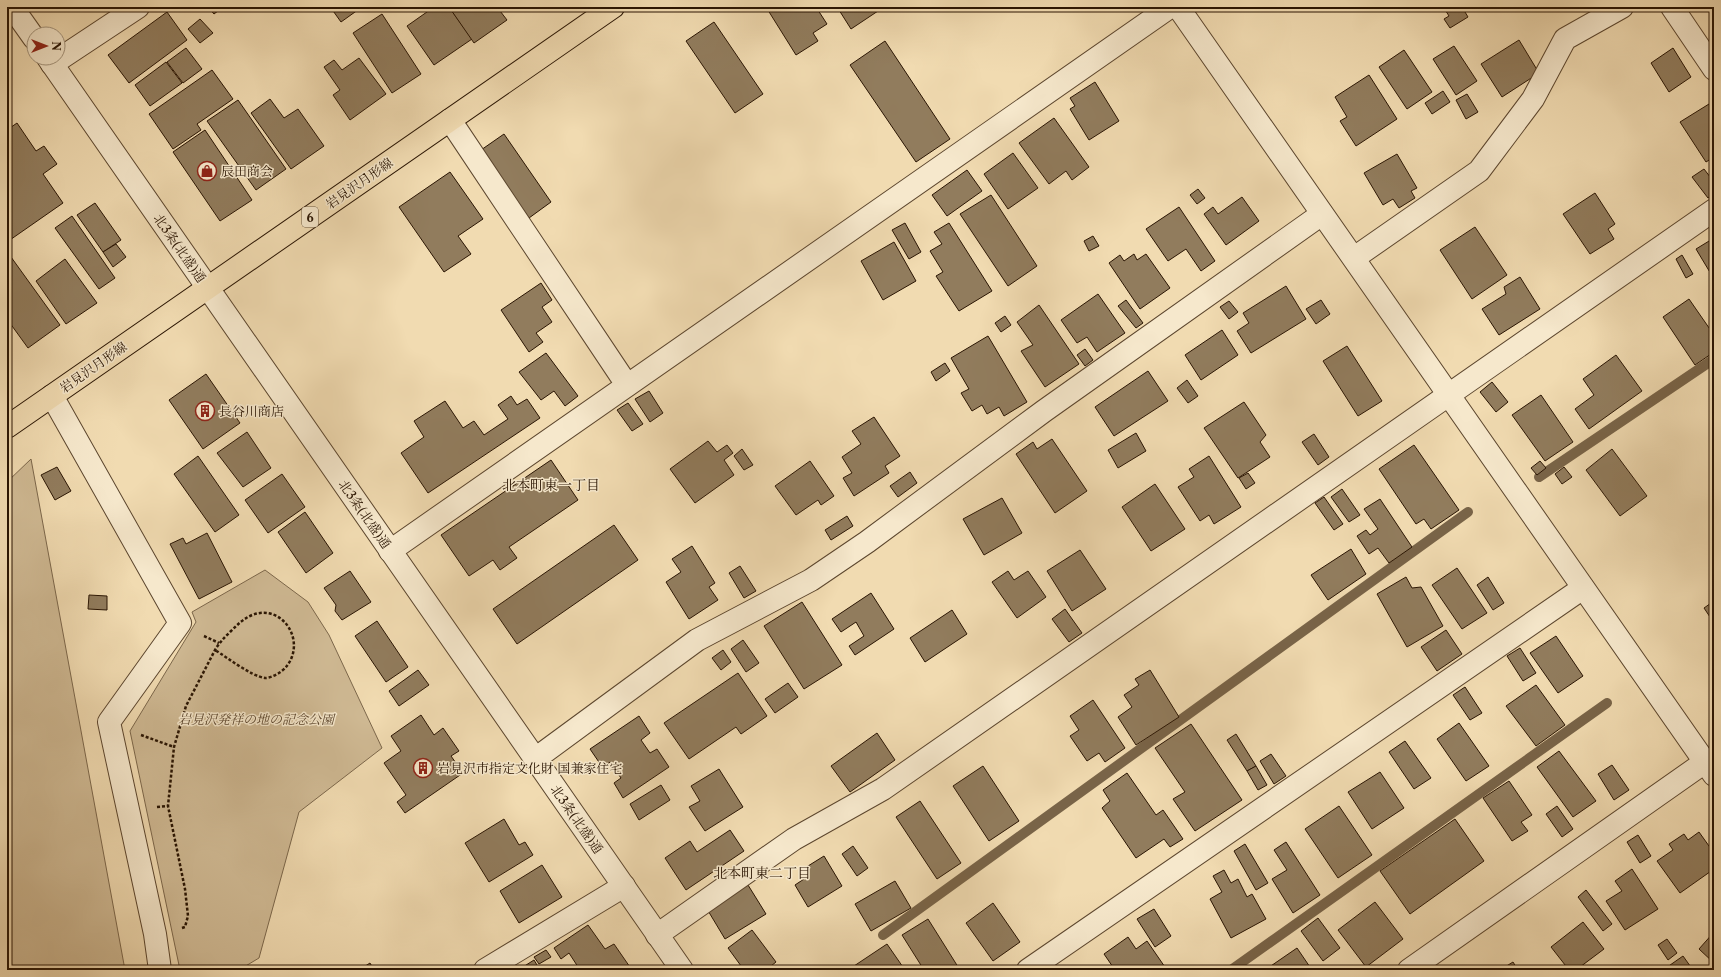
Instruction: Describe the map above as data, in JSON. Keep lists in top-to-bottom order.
{
  "streets": {
    "main road": ["岩見沢月形線", "6"],
    "street": ["北3条(北盛)通"]
  },
  "crossings": [
    ["岩見沢月形線", "北3条(北盛)通"]
  ],
  "districts": ["北本町東一丁目", "北本町東二丁目"],
  "parks": ["岩見沢発祥の地の記念公園"],
  "places": {
    "shop": ["辰田商会"],
    "building": ["長谷川商店", "岩見沢市指定文化財 国兼家住宅"]
  },
  "north": "right"
}
